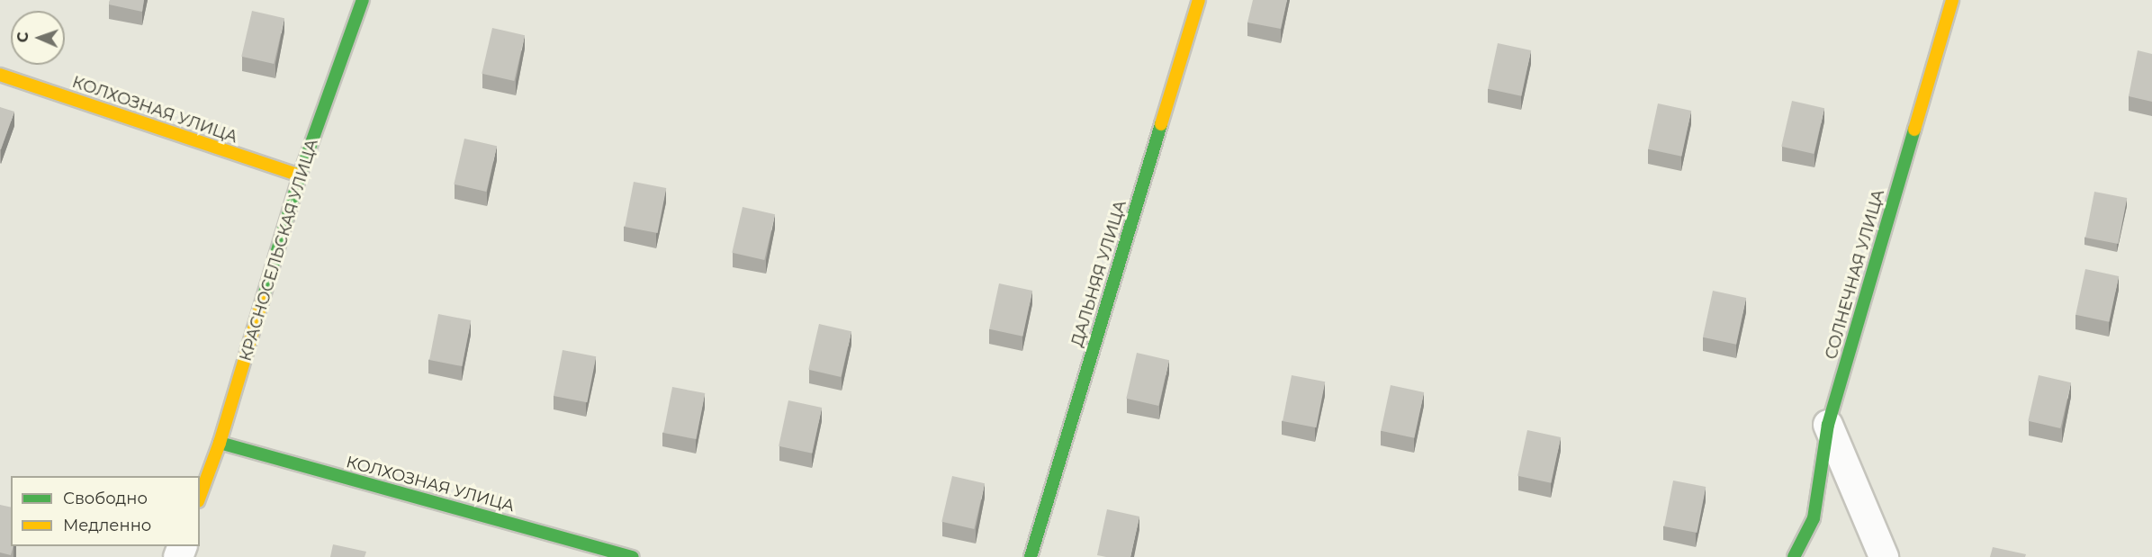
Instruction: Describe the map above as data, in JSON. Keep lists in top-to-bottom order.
{
  "streets": {
    "street": [
      "КОЛХОЗНАЯ УЛИЦА",
      "КРАСНОСЕЛЬСКАЯ УЛИЦА",
      "ДАЛЬНЯЯ УЛИЦА",
      "СОЛНЕЧНАЯ УЛИЦА"
    ]
  },
  "crossings": [
    ["КОЛХОЗНАЯ УЛИЦА", "КРАСНОСЕЛЬСКАЯ УЛИЦА"]
  ],
  "legend": ["Свободно", "Медленно"],
  "north": "left"
}
